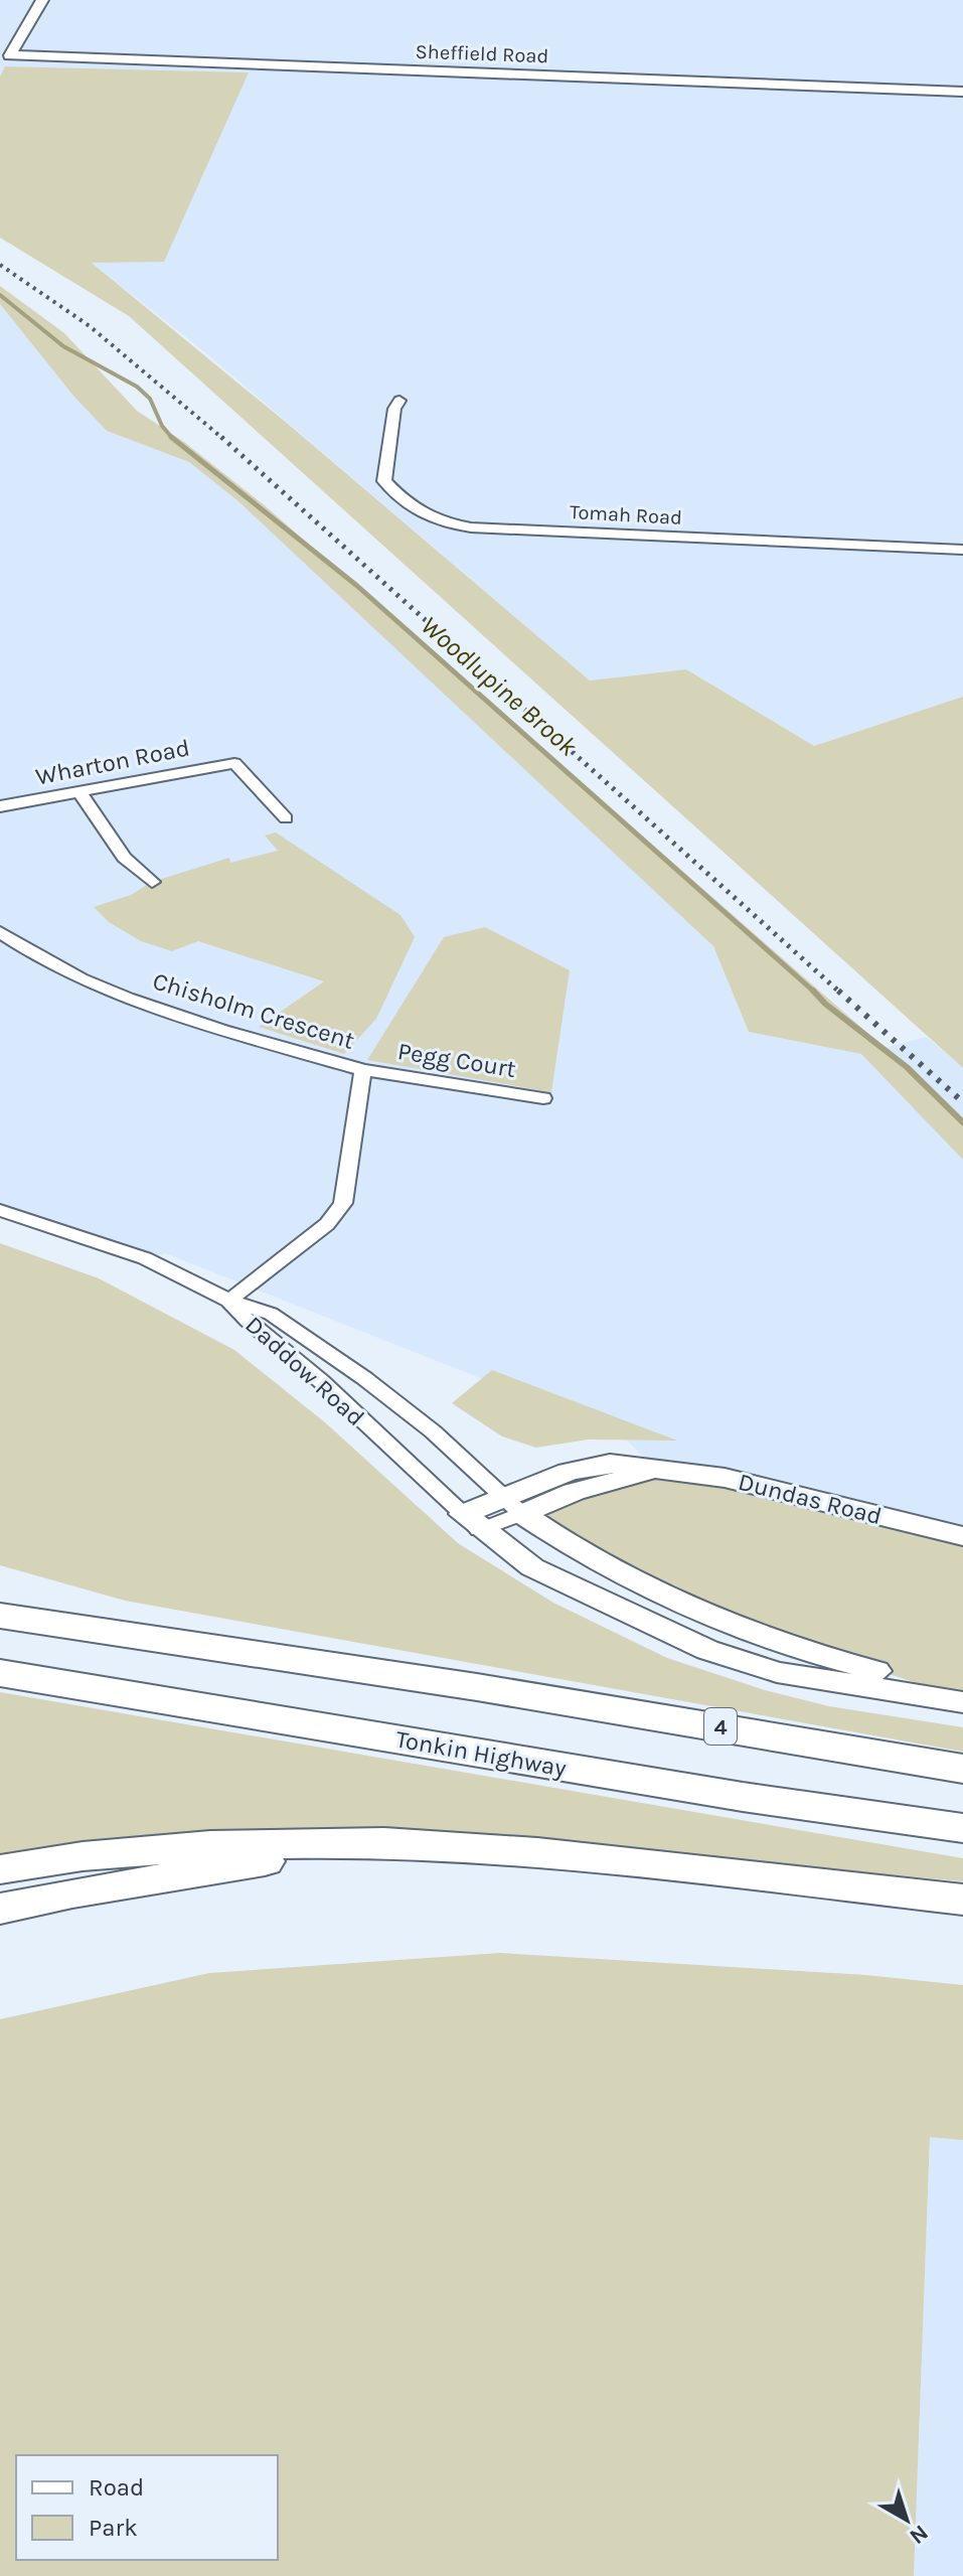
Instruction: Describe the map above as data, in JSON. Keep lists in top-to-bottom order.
{
  "streets": {
    "highway": ["4", "Tonkin Highway"],
    "main road": ["Daddow Road", "Dundas Road"],
    "street": [
      "Sheffield Road",
      "Tomah Road",
      "Wharton Road",
      "Chisholm Crescent",
      "Pegg Court"
    ]
  },
  "crossings": [
    ["Chisholm Crescent", "Pegg Court"],
    ["Chisholm Crescent", "Daddow Road"],
    ["Daddow Road", "Dundas Road"]
  ],
  "water": ["Woodlupine Brook"],
  "legend": ["Road", "Park"],
  "north": "bottom right"
}
